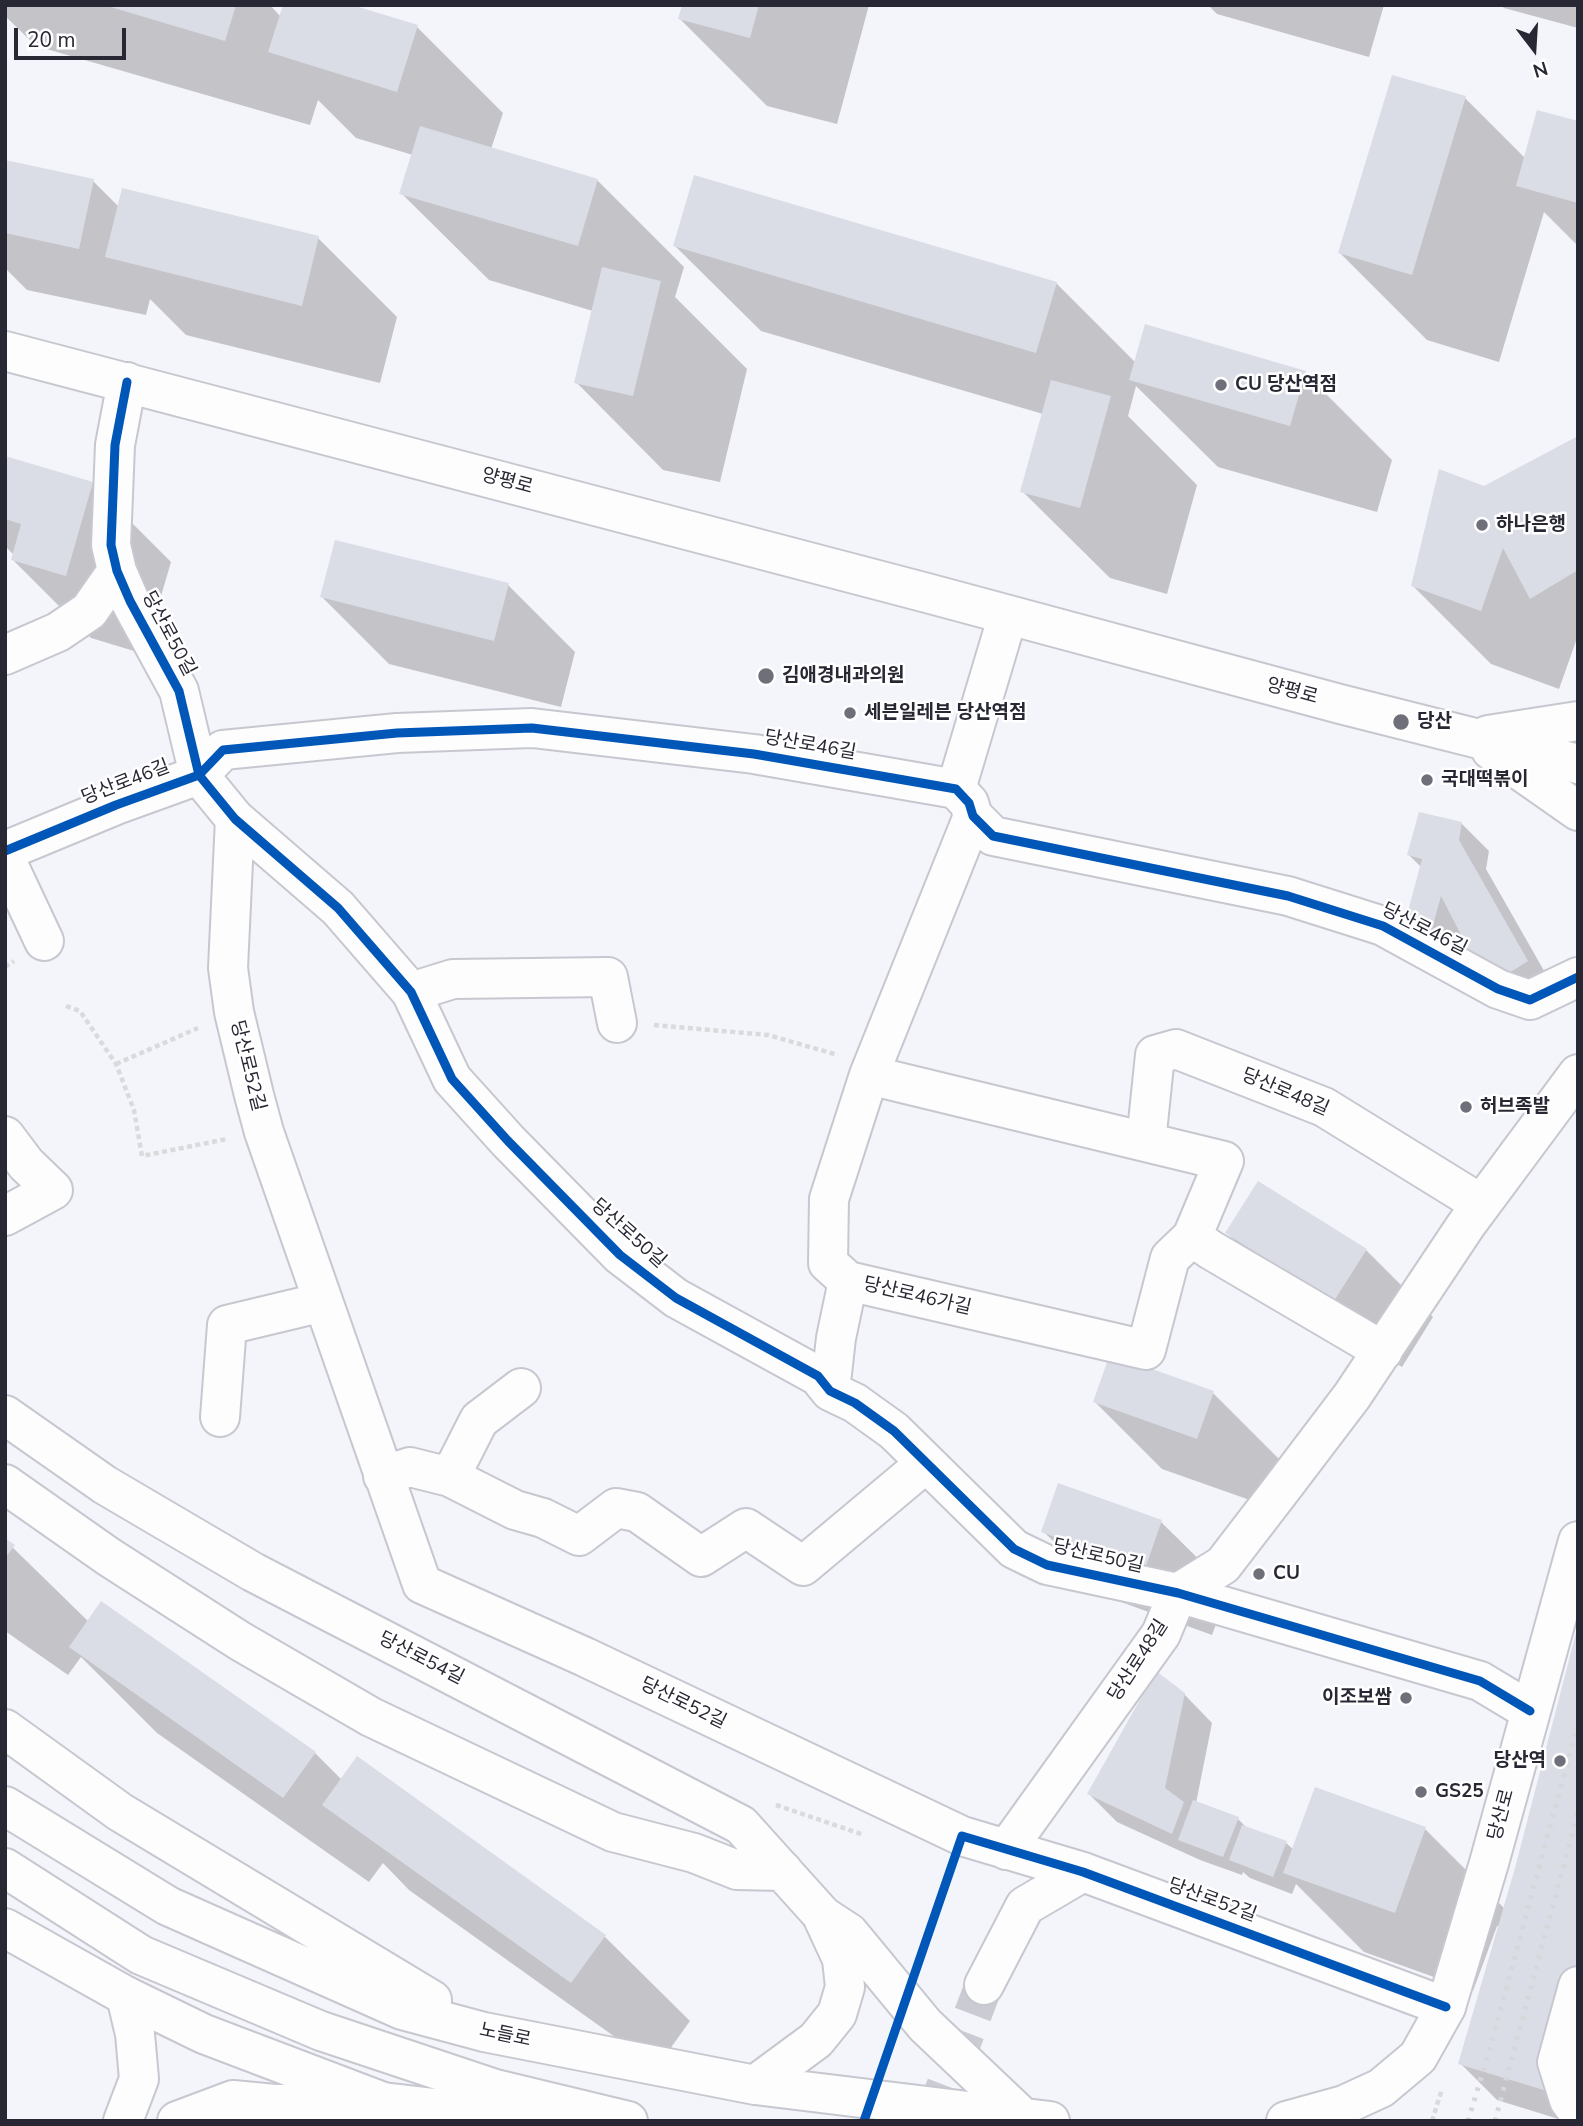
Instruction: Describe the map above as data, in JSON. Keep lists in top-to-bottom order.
{
  "streets": {
    "main road": [
      "양평로",
      "당산로50길",
      "당산로46길",
      "당산로52길",
      "당산로48길",
      "당산로46가길",
      "당산로54길",
      "당산로",
      "노들로"
    ]
  },
  "crossings": [
    ["양평로", "당산로50길"],
    ["당산로50길", "당산로46길"],
    ["당산로50길", "당산로52길"],
    ["당산로50길", "당산로48길"],
    ["당산로50길", "당산로"],
    ["당산로46길", "당산로46가길"],
    ["당산로52길", "당산로48길"],
    ["당산로52길", "당산로"]
  ],
  "places": [
    "CU 당산역점",
    "하나은행",
    "김애경내과의원",
    "세븐일레븐 당산역점",
    "당산",
    "국대떡볶이",
    "허브족발",
    "CU",
    "이조보쌈",
    "당산역",
    "GS25"
  ],
  "scale_bar": "20 m",
  "north": "bottom"
}
